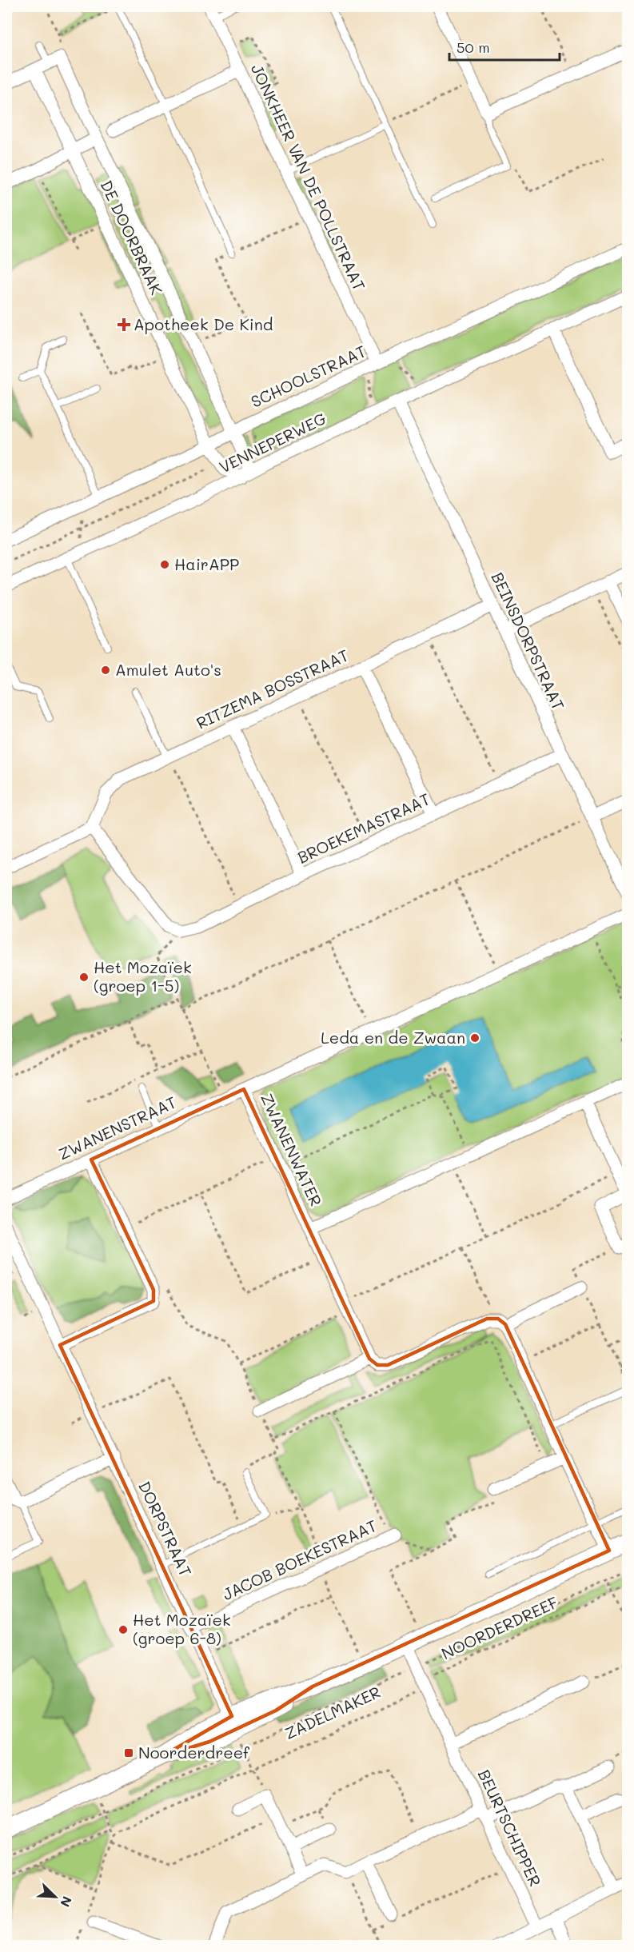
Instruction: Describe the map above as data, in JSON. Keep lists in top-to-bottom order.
{
  "streets": {
    "street": [
      "JONKHEER VAN DE POLLSTRAAT",
      "DE DOORBRAAK",
      "SCHOOLSTRAAT",
      "VENNEPERWEG",
      "BEINSDORPSTRAAT",
      "RITZEMA BOSSTRAAT",
      "BROEKEMASTRAAT",
      "ZWANENSTRAAT",
      "ZWANENWATER",
      "DORPSTRAAT",
      "JACOB BOEKESTRAAT",
      "NOORDERDREEF",
      "BEURTSCHIPPER"
    ],
    "path": ["ZADELMAKER"]
  },
  "crossings": [
    ["JONKHEER VAN DE POLLSTRAAT", "SCHOOLSTRAAT"],
    ["DE DOORBRAAK", "SCHOOLSTRAAT"],
    ["DE DOORBRAAK", "VENNEPERWEG"],
    ["VENNEPERWEG", "BEINSDORPSTRAAT"],
    ["BEINSDORPSTRAAT", "RITZEMA BOSSTRAAT"],
    ["BEINSDORPSTRAAT", "BROEKEMASTRAAT"],
    ["ZWANENSTRAAT", "ZWANENWATER"],
    ["DORPSTRAAT", "JACOB BOEKESTRAAT"],
    ["DORPSTRAAT", "NOORDERDREEF"],
    ["NOORDERDREEF", "BEURTSCHIPPER"],
    ["ZADELMAKER", "BEURTSCHIPPER"]
  ],
  "places": {
    "health": ["Apotheek De Kind"],
    "other": [
      "HairAPP",
      "Amulet Auto's",
      "Het Mozaïek (groep 1-5)",
      "Leda en de Zwaan",
      "Het Mozaïek (groep 6-8)"
    ],
    "transit": ["Noorderdreef"]
  },
  "scale_bar": "50 m",
  "north": "bottom right"
}
